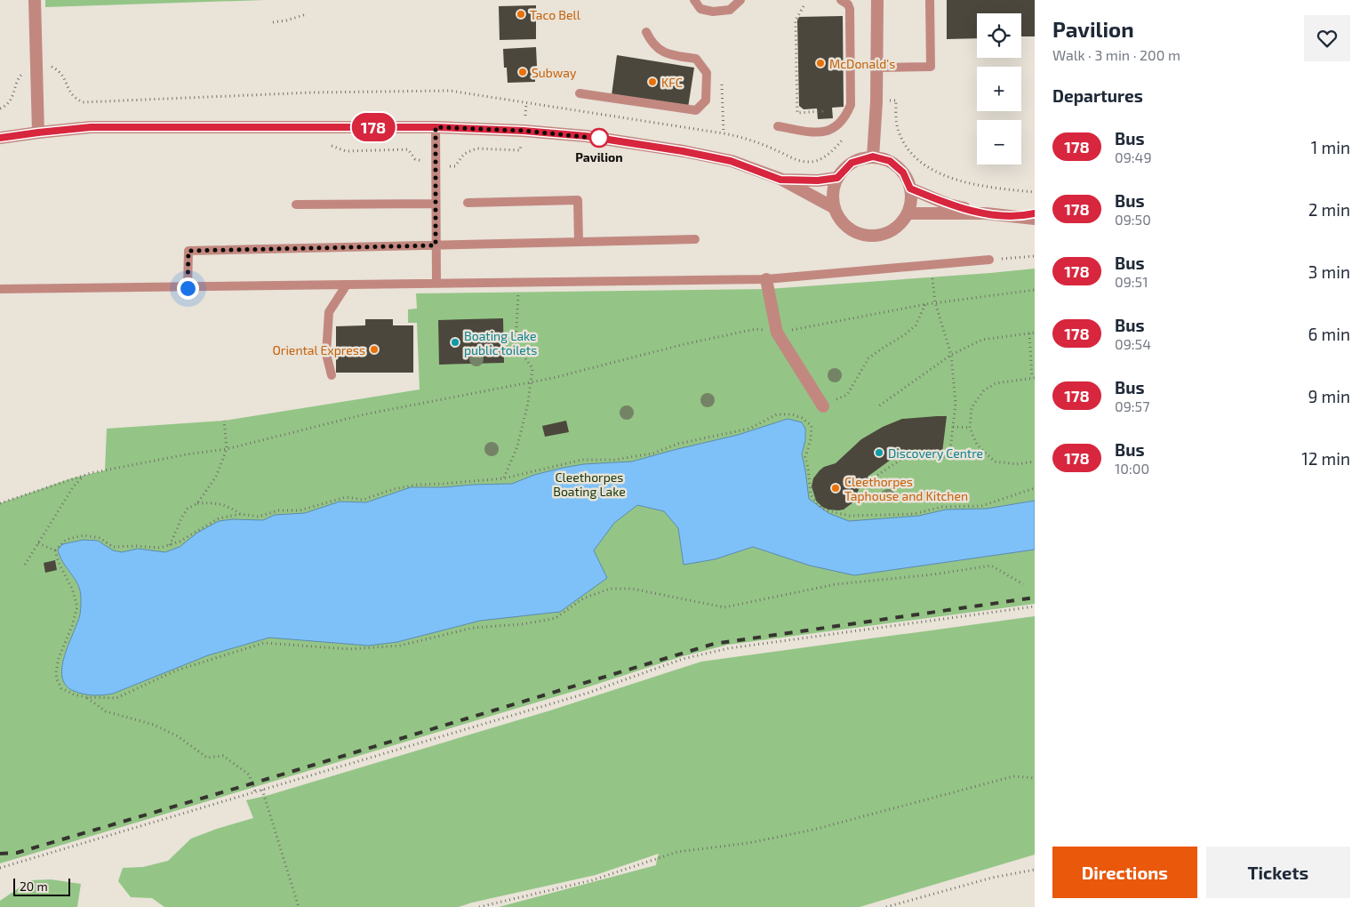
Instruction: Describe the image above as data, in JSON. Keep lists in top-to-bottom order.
{
  "parks": ["Cleethorpes Boating Lake"],
  "places": [
    "Taco Bell",
    "McDonald's",
    "Subway",
    "KFC",
    "Pavilion",
    "Boating Lake public toilets",
    "Oriental Express",
    "Discovery Centre",
    "Cleethorpes Taphouse and Kitchen"
  ],
  "lines": ["bus line 178"],
  "scale_bar": "20 m",
  "page": {
    "on_map": "178",
    "heading": [
      ["Pavilion", "Walk · 3 min · 200 m"],
      "Departures"
    ],
    "map_buttons": ["+", "−"],
    "list": [
      {
        "mark": "178",
        "name": "Bus",
        "note": "09:49",
        "value": "1 min"
      },
      {
        "mark": "178",
        "name": "Bus",
        "note": "09:50",
        "value": "2 min"
      },
      {
        "mark": "178",
        "name": "Bus",
        "note": "09:51",
        "value": "3 min"
      },
      {
        "mark": "178",
        "name": "Bus",
        "note": "09:54",
        "value": "6 min"
      },
      {
        "mark": "178",
        "name": "Bus",
        "note": "09:57",
        "value": "9 min"
      },
      {
        "mark": "178",
        "name": "Bus",
        "note": "10:00",
        "value": "12 min"
      }
    ],
    "buttons": ["Directions", "Tickets"],
    "scale": "20 m"
  }
}
